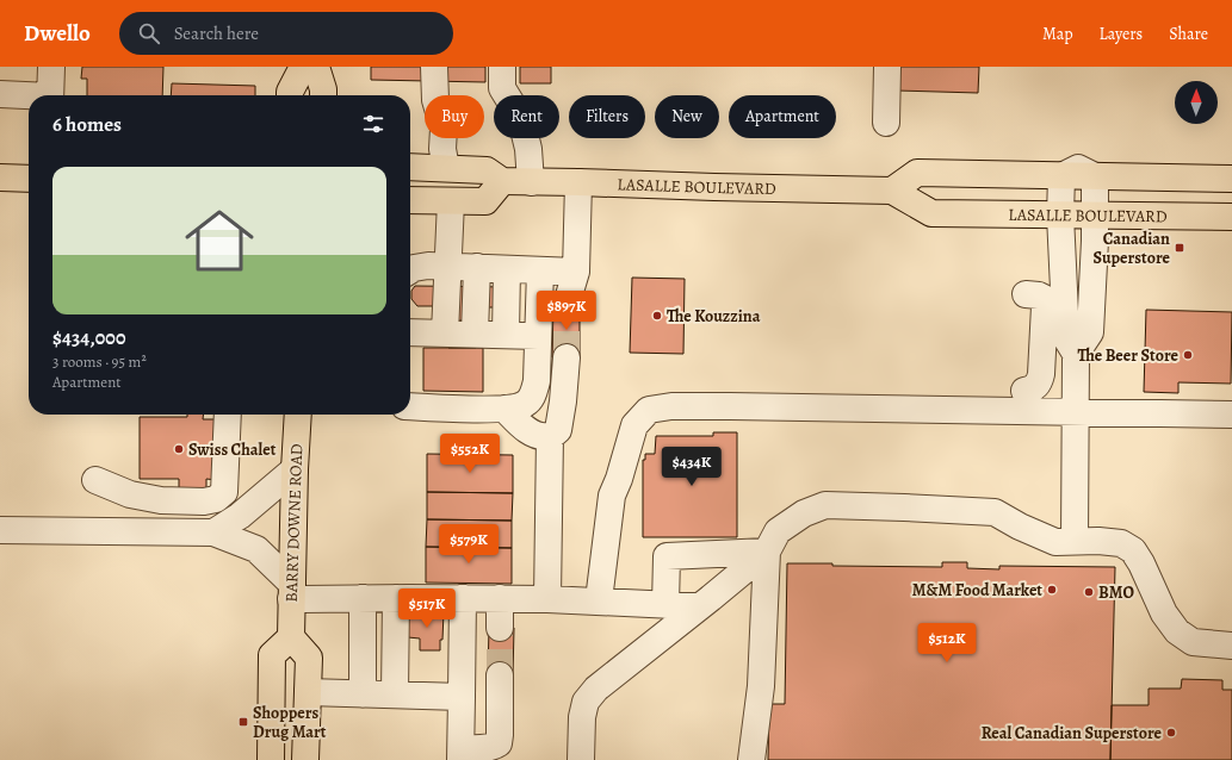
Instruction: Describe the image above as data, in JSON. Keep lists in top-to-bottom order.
{
  "streets": {
    "main road": ["LASALLE BOULEVARD", "BARRY DOWNE ROAD"]
  },
  "places": {
    "transit": ["Canadian Superstore", "Shoppers Drug Mart"],
    "other": [
      "The Kouzzina",
      "The Beer Store",
      "Swiss Chalet",
      "M&M Food Market",
      "BMO",
      "Real Canadian Superstore"
    ]
  },
  "north": "top",
  "page": {
    "header": "Dwello",
    "search": "Search here",
    "nav": ["Map", "Layers", "Share"],
    "chip": [
      "Buy",
      "Rent",
      "Filters",
      "New",
      "Apartment"
    ],
    "heading": "6 homes",
    "list": [
      {
        "name": "$434,000",
        "note": "3 rooms · 95 m² · Apartment"
      }
    ],
    "price": [
      "$897K",
      "$552K",
      "$434K",
      "$579K",
      "$517K",
      "$512K"
    ]
  }
}
